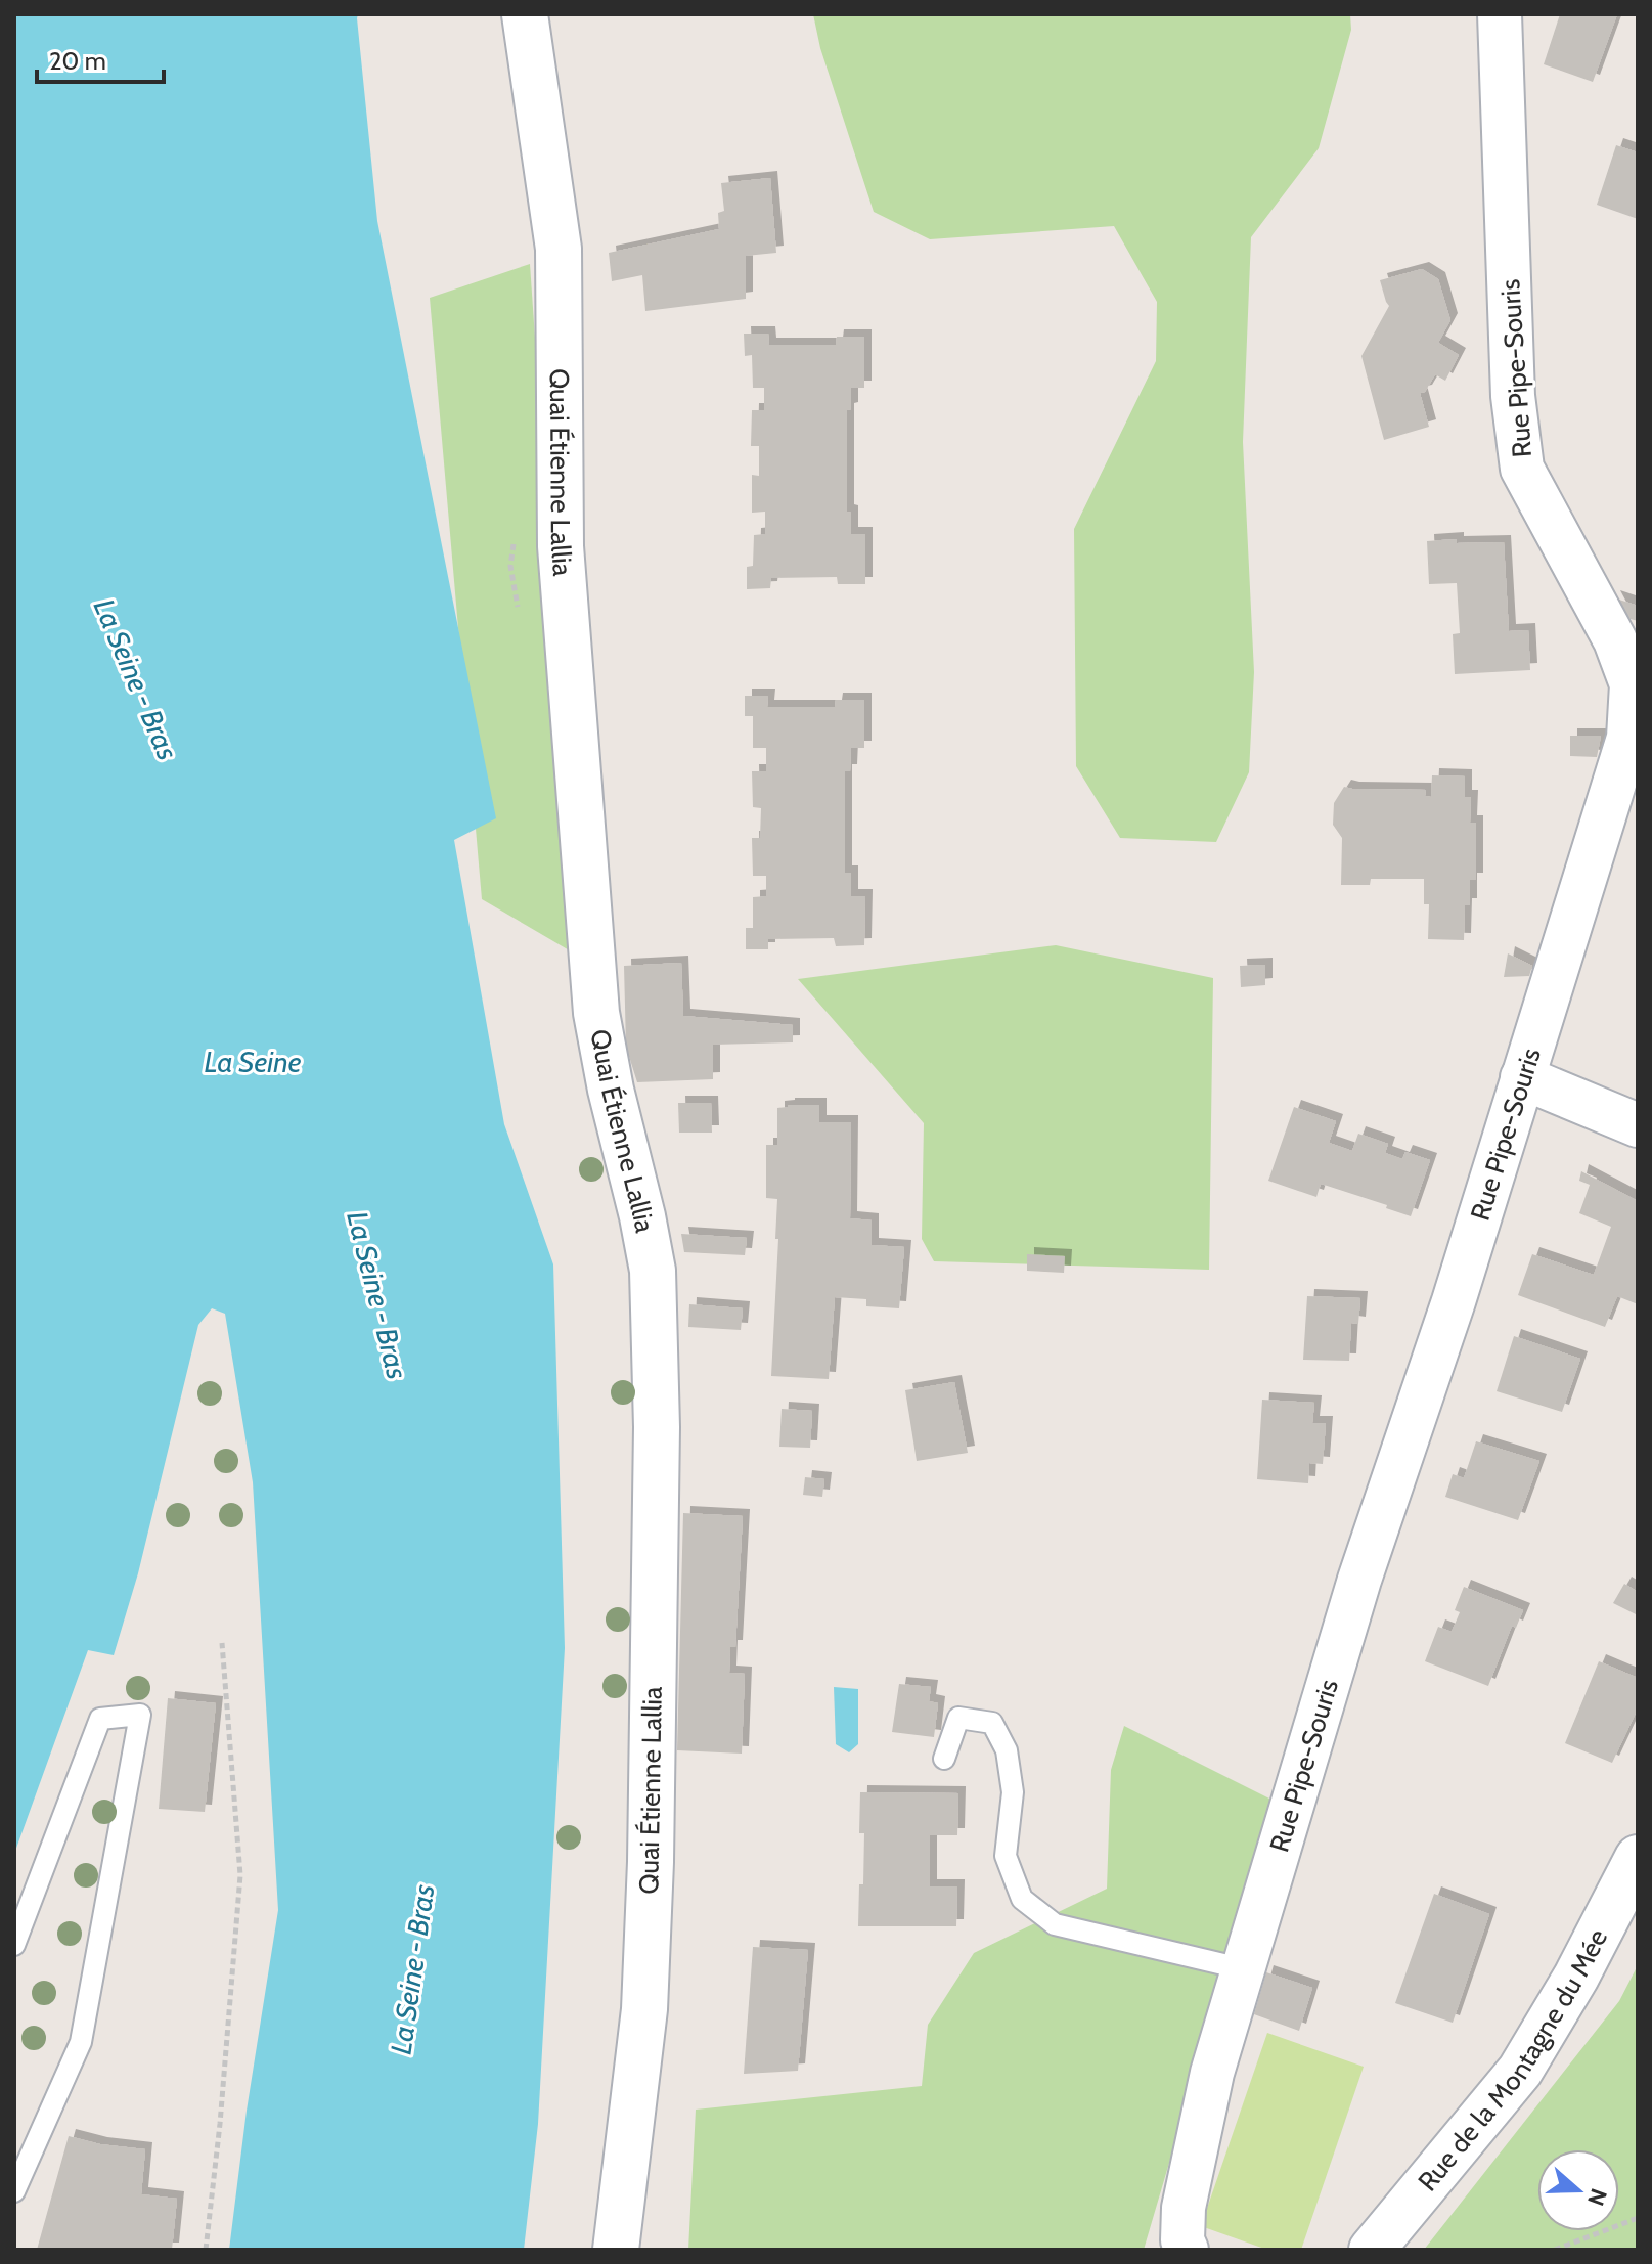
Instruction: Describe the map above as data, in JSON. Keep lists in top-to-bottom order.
{
  "streets": {
    "street": ["Rue Pipe-Souris", "Quai Étienne Lallia", "Rue de la Montagne du Mée"]
  },
  "water": ["La Seine - Bras", "La Seine"],
  "scale_bar": "20 m",
  "north": "right"
}
